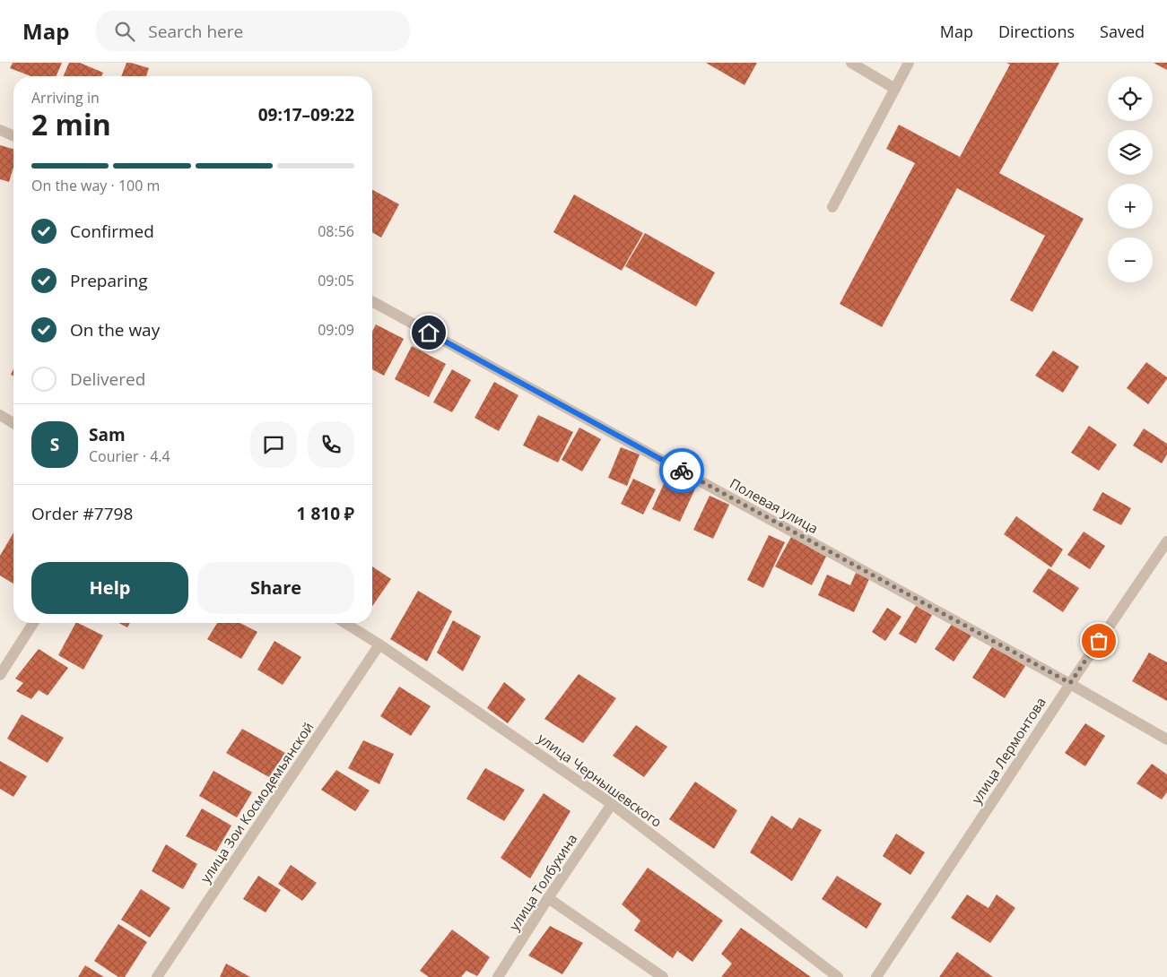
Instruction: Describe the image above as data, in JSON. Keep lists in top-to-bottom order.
{
  "streets": {
    "street": [
      "Полевая улица",
      "улица Лермонтова",
      "улица Чернышевского",
      "улица Зои Космодемьянской",
      "улица Толбухина"
    ]
  },
  "crossings": [
    ["Полевая улица", "улица Лермонтова"],
    ["улица Чернышевского", "улица Зои Космодемьянской"],
    ["улица Чернышевского", "улица Толбухина"]
  ],
  "page": {
    "header": "Map",
    "search": "Search here",
    "nav": ["Map", "Directions", "Saved"],
    "map_buttons": ["+", "−"],
    "heading": ["2 min", "Arriving in", "09:17–09:22"],
    "panel": [
      "Sam",
      "Courier · 4.4",
      "Order #7798",
      "1 810 ₽"
    ],
    "bar": "On the way · 100 m",
    "list": [
      ["Confirmed", "08:56"],
      ["Preparing", "09:05"],
      ["On the way", "09:09"],
      "Delivered"
    ],
    "round": "S",
    "buttons": ["Help", "Share"]
  }
}
